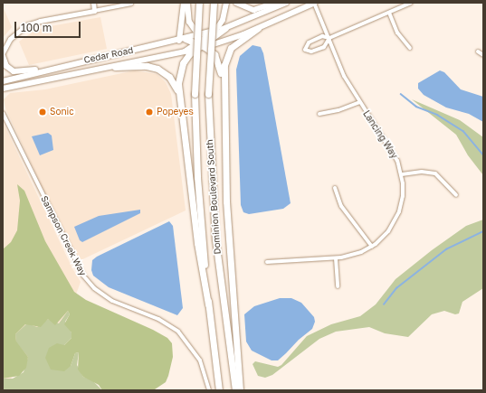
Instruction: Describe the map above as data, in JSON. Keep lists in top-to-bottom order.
{
  "streets": {
    "highway": ["Dominion Boulevard South"],
    "main road": ["Cedar Road"],
    "street": ["Lancing Way", "Sampson Creek Way"]
  },
  "places": ["Sonic", "Popeyes"],
  "scale_bar": "100 m"
}
